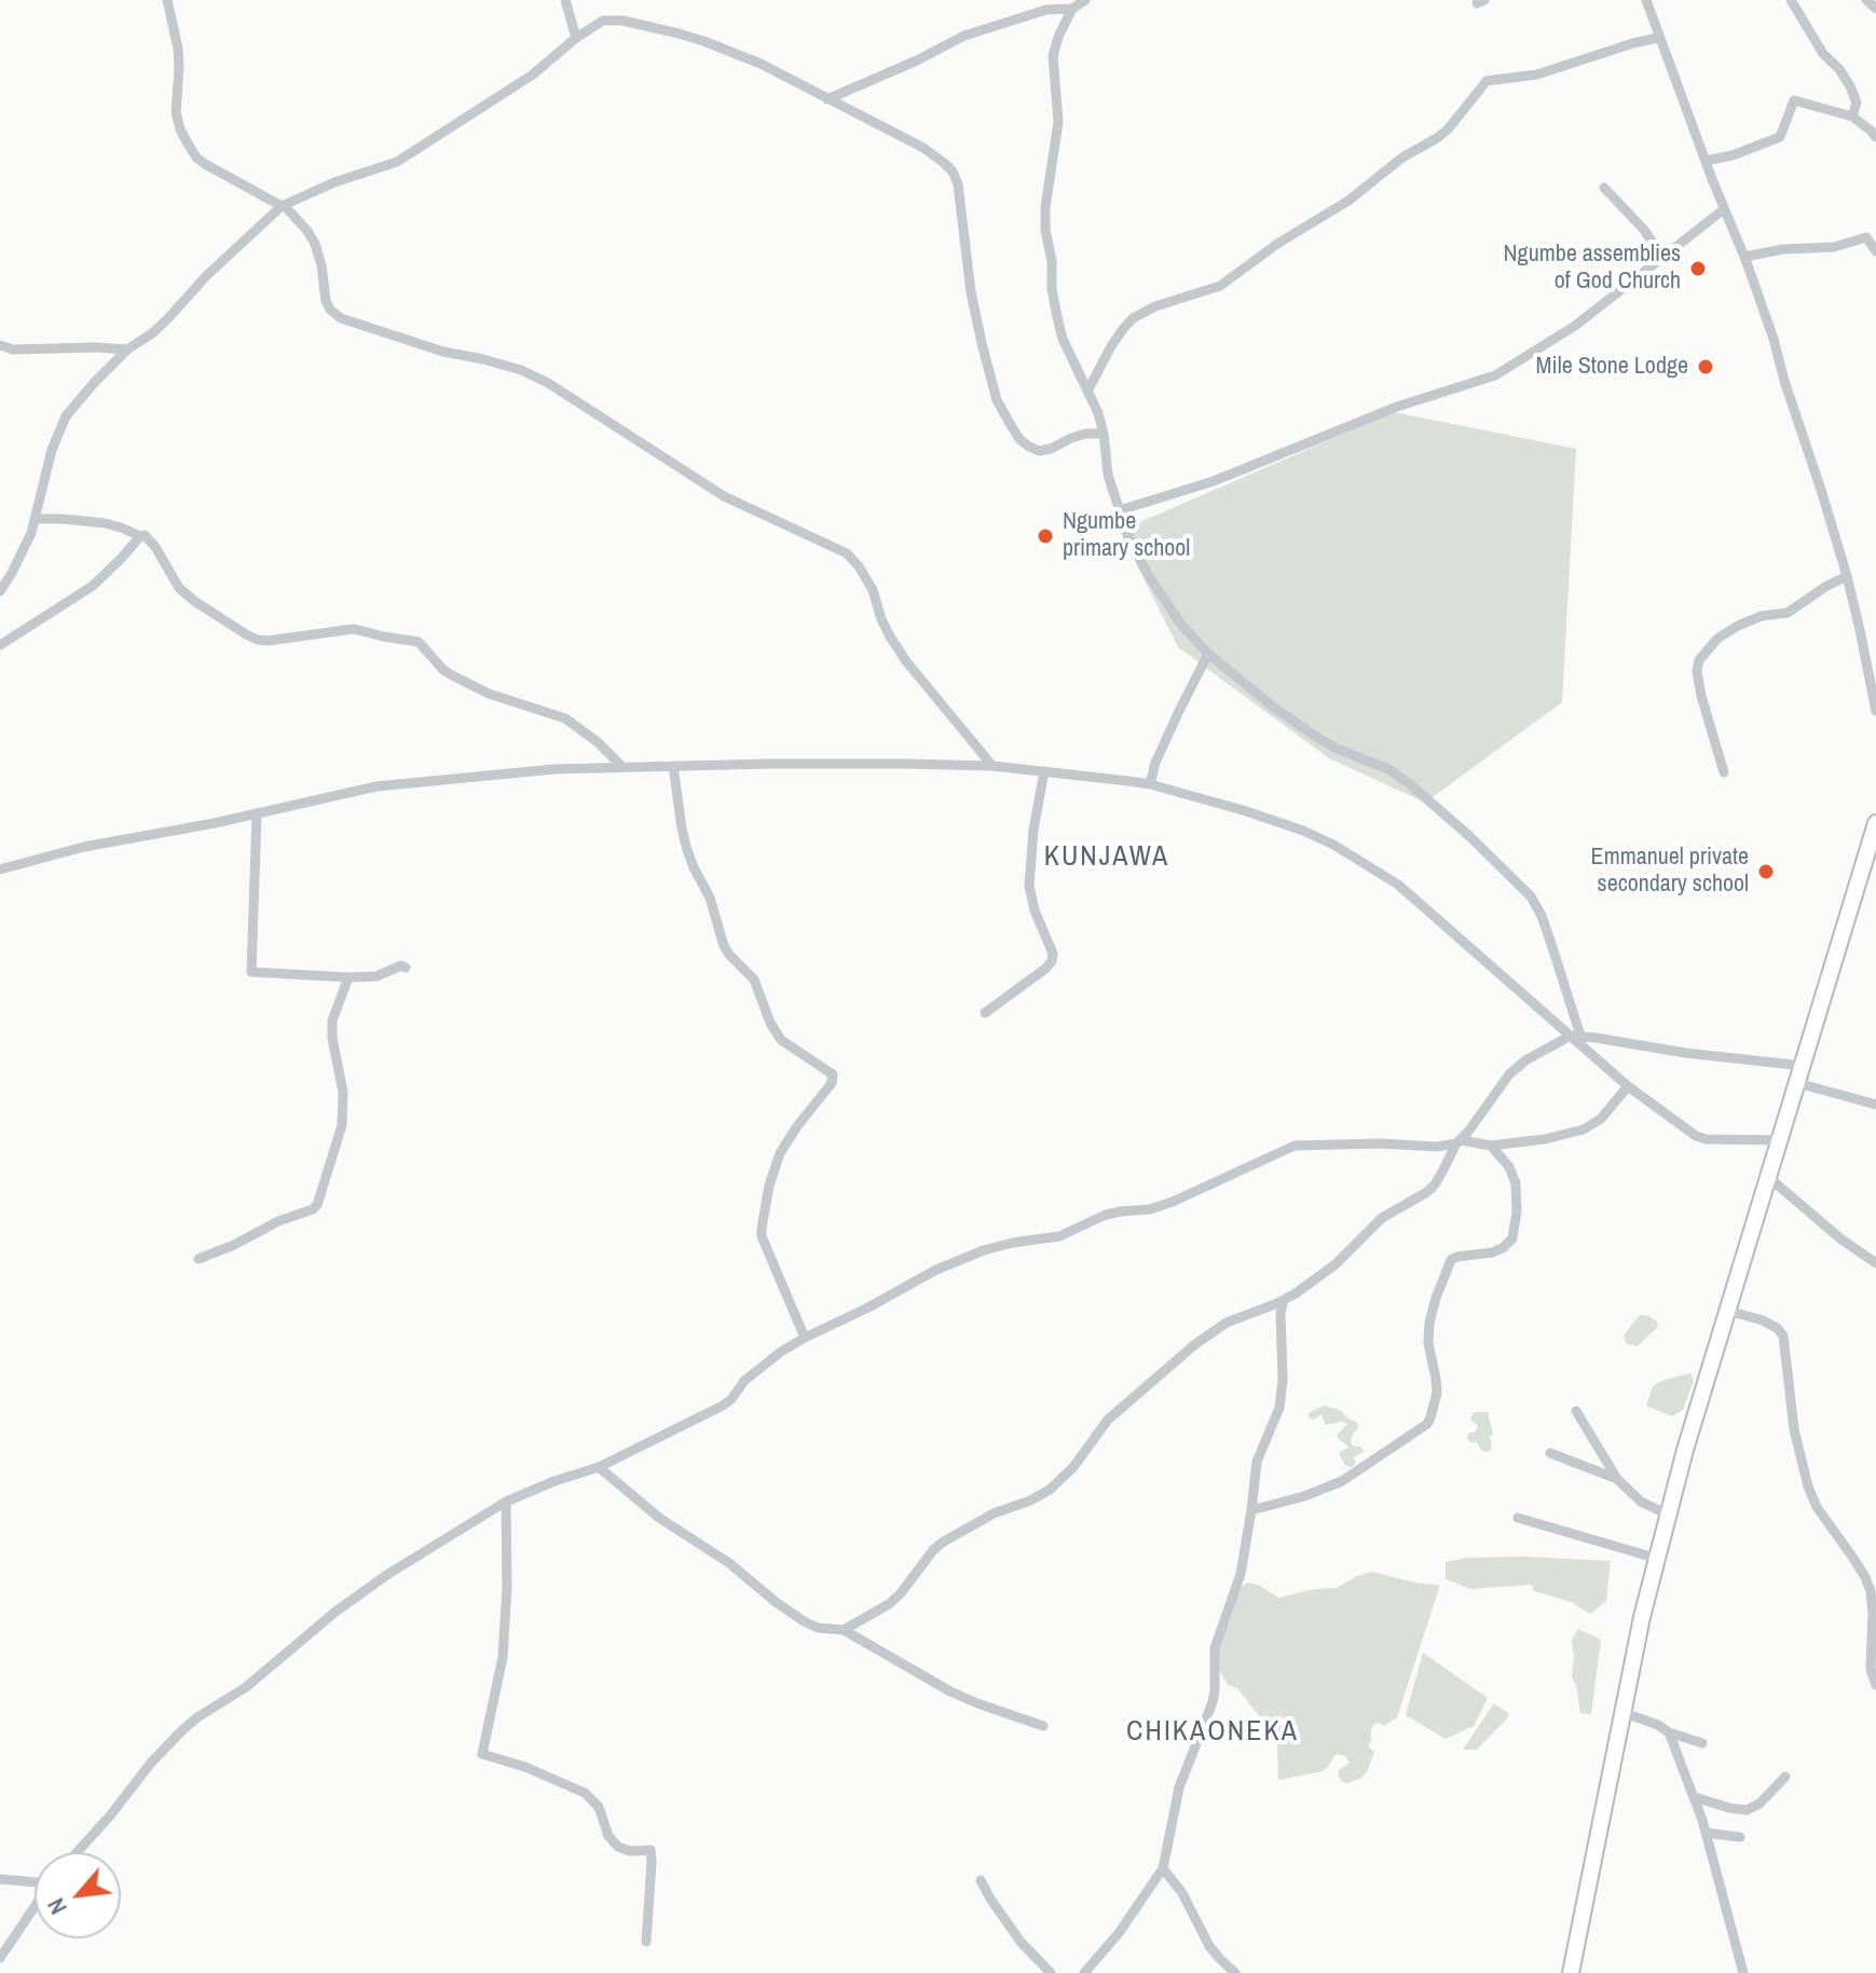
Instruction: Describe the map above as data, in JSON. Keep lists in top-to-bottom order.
{
  "districts": ["KUNJAWA", "CHIKAONEKA"],
  "places": [
    "Ngumbe assemblies of God Church",
    "Mile Stone Lodge",
    "Ngumbe primary school",
    "Emmanuel private secondary school"
  ],
  "north": "bottom left"
}
